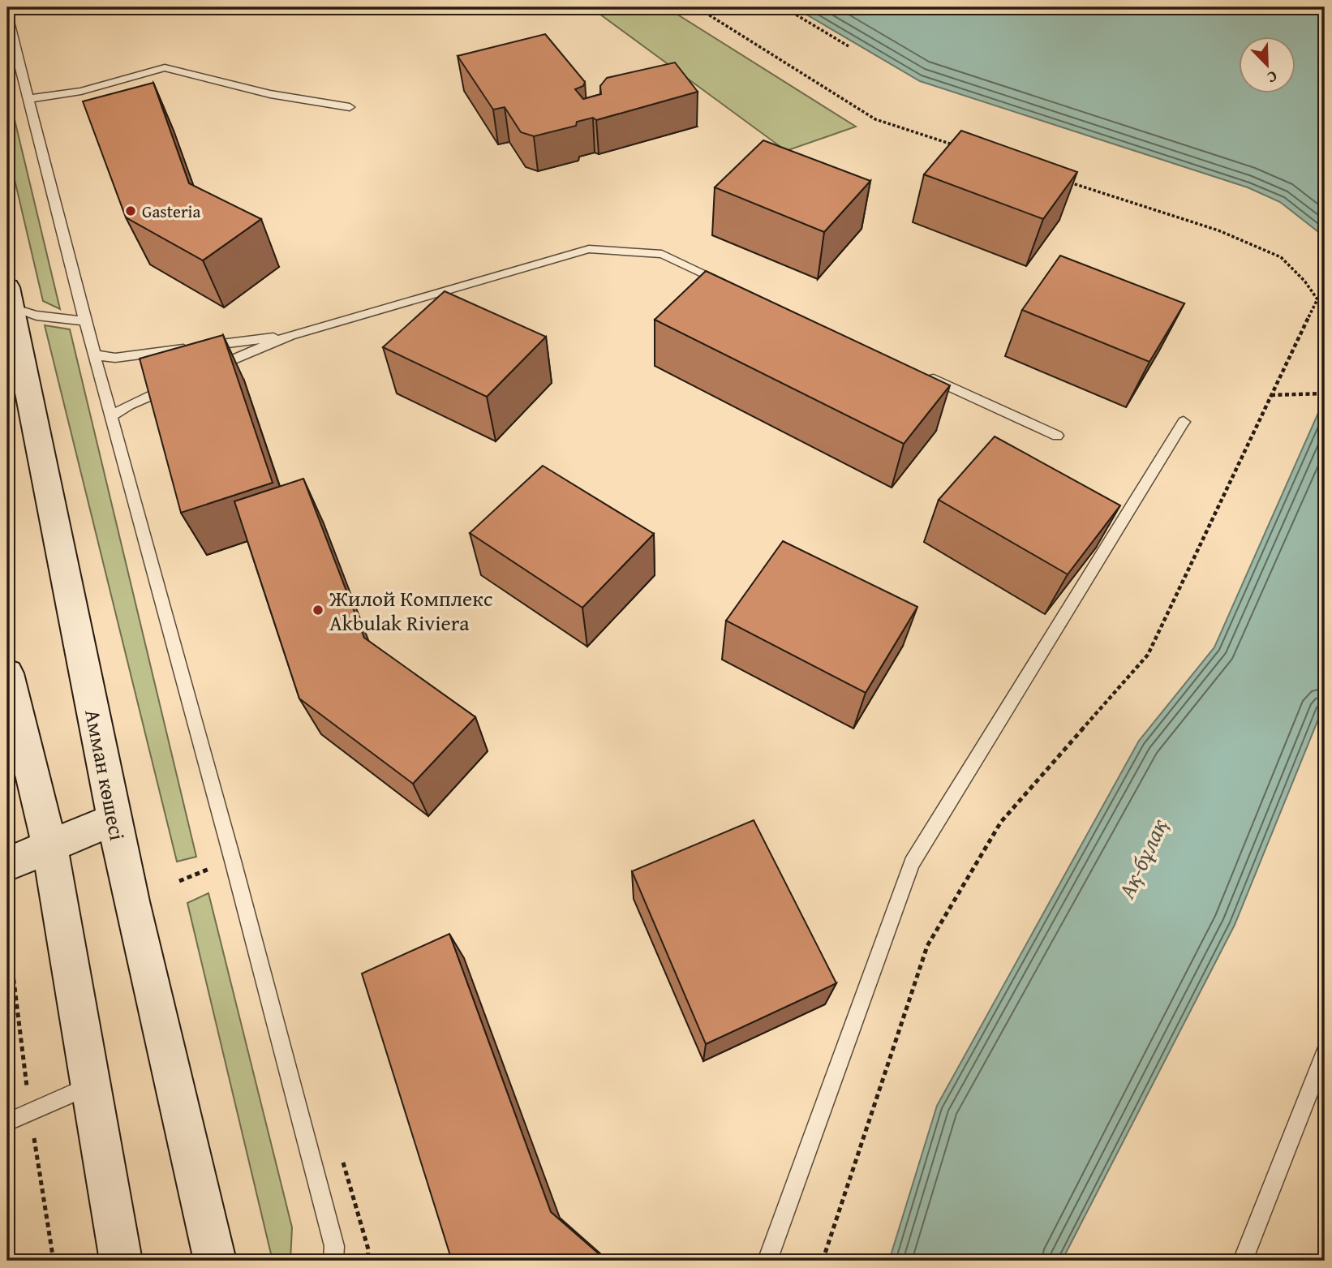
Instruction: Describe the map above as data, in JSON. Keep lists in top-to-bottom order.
{
  "streets": {
    "main road": ["Амман көшесі"]
  },
  "water": ["Ақ-бұлақ"],
  "places": ["Gasteria", "Жилой Комплекс Akbulak Riviera"],
  "north": "bottom right"
}
